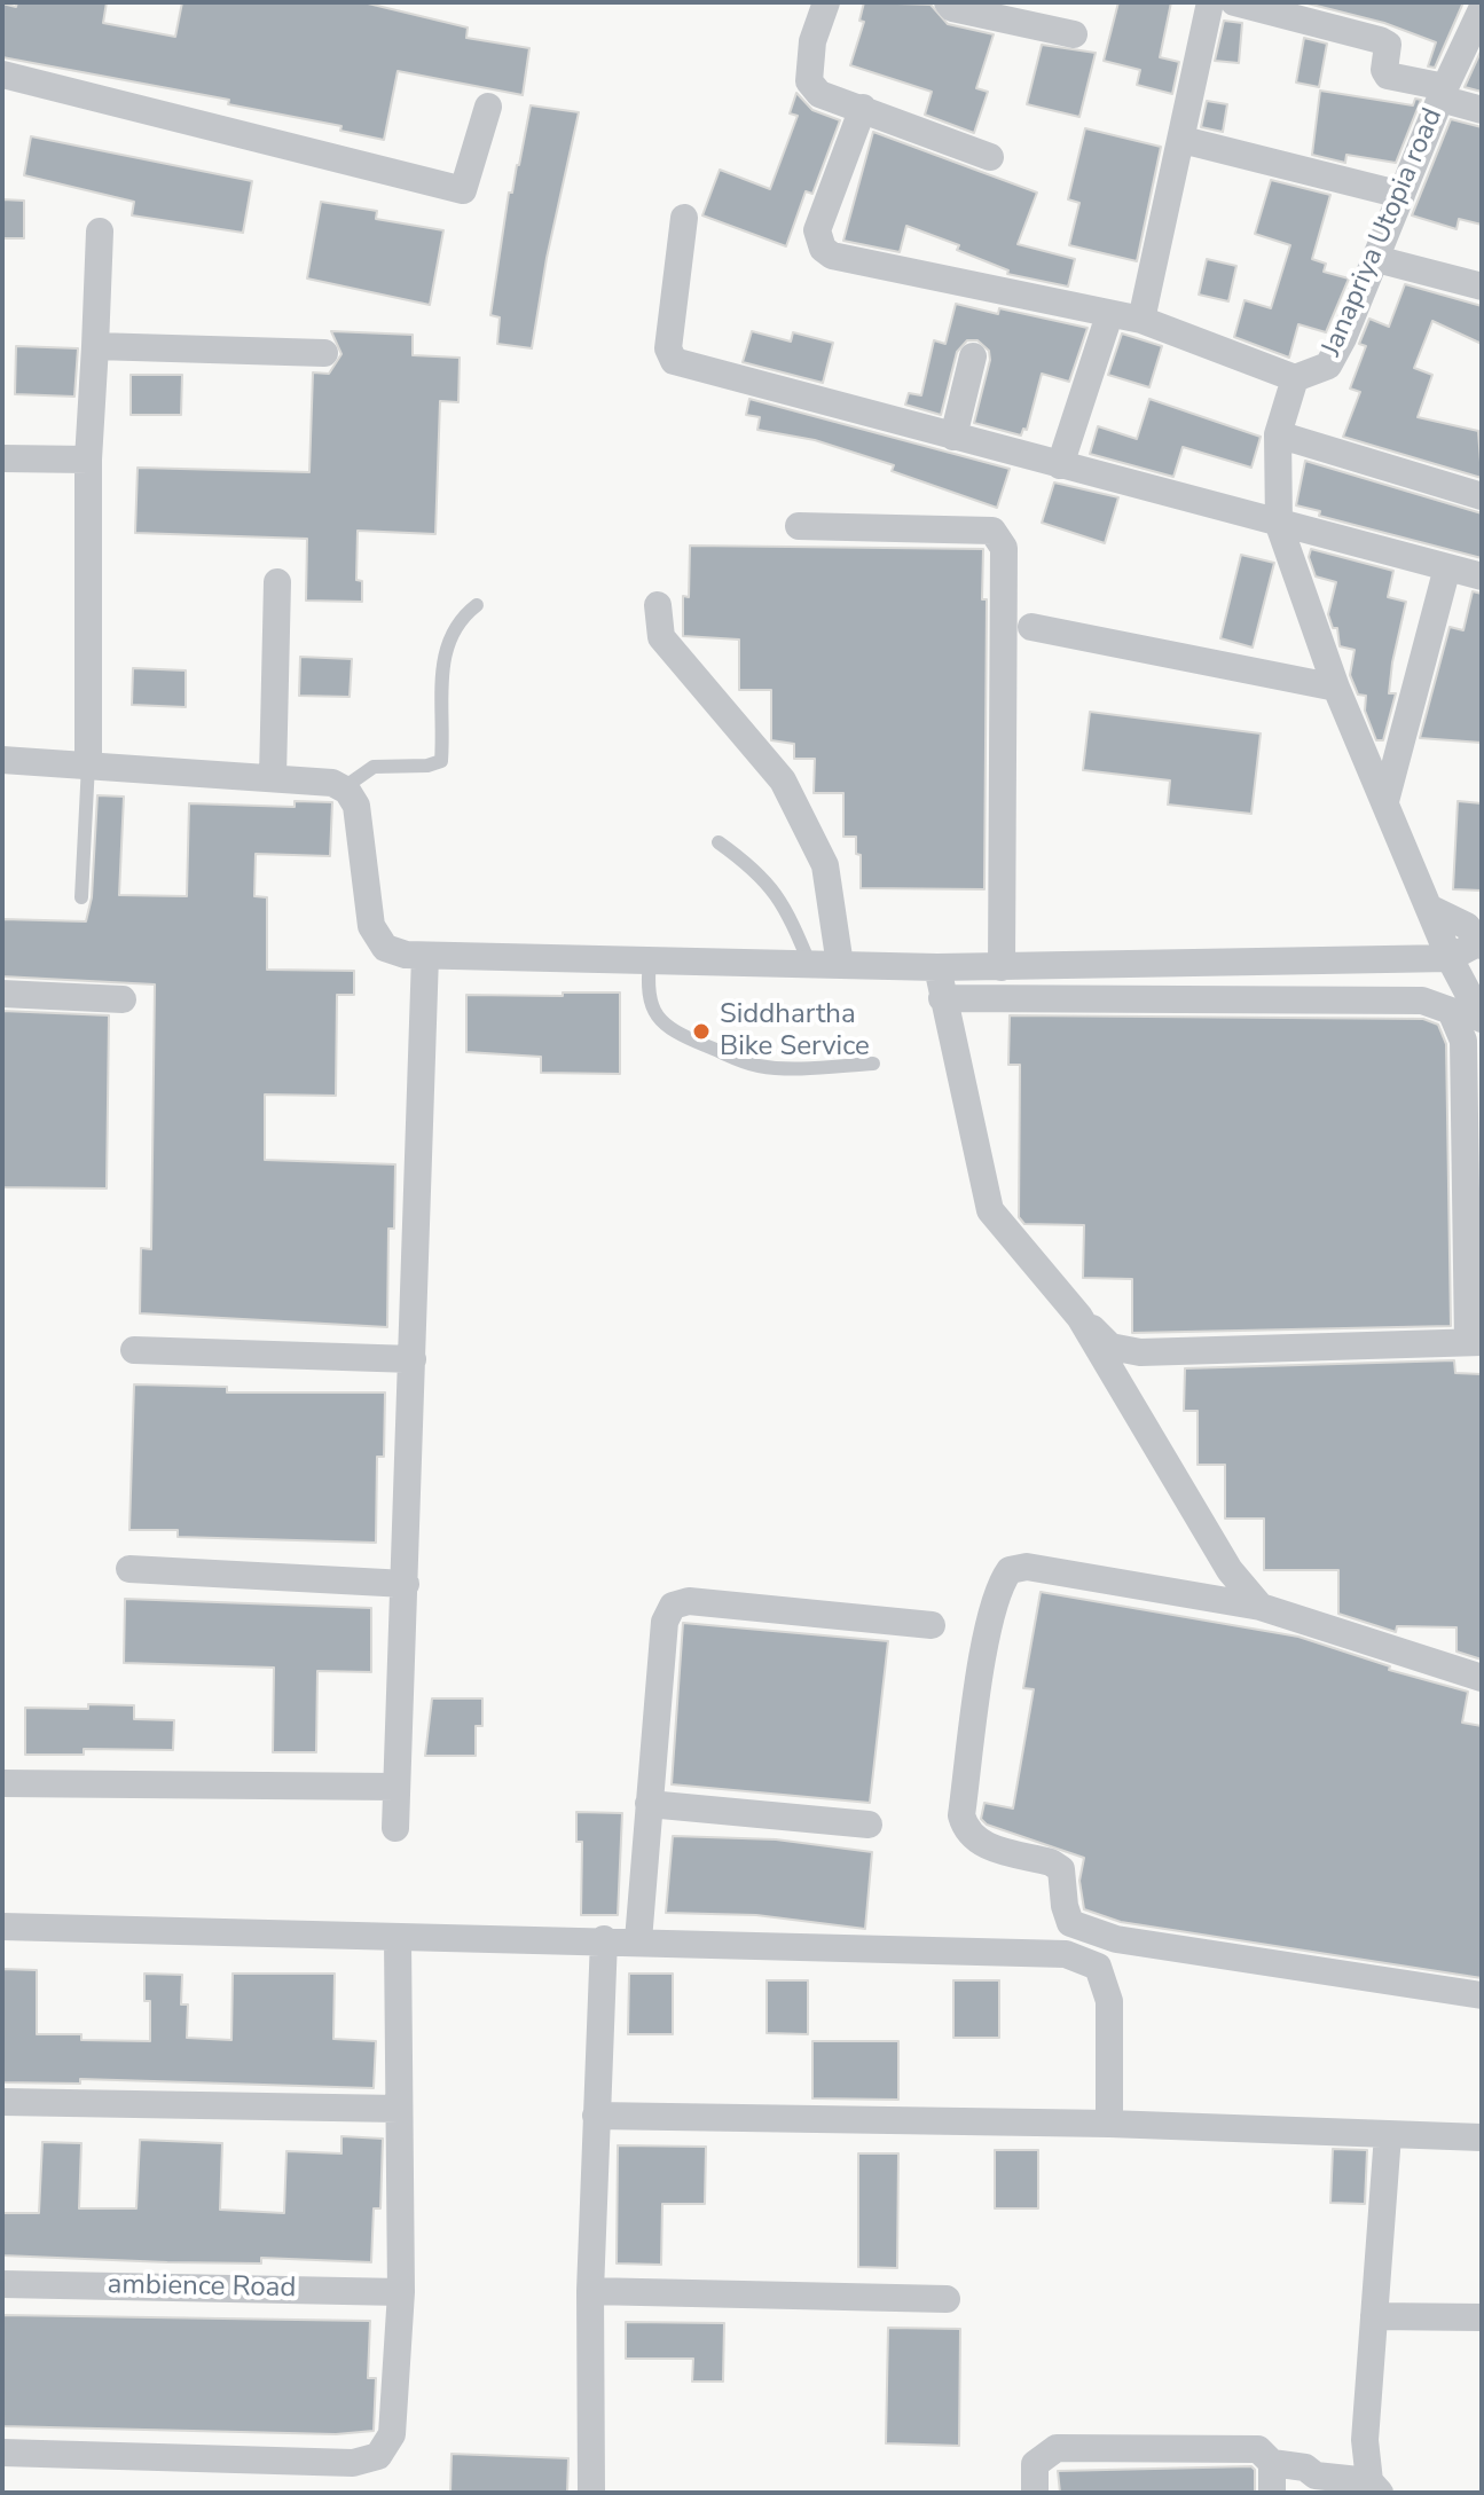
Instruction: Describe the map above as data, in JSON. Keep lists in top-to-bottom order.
{
  "streets": {
    "street": ["Janapriya Utopia road", "ambience Road"]
  },
  "places": ["Siddhartha Bike Service"]
}
